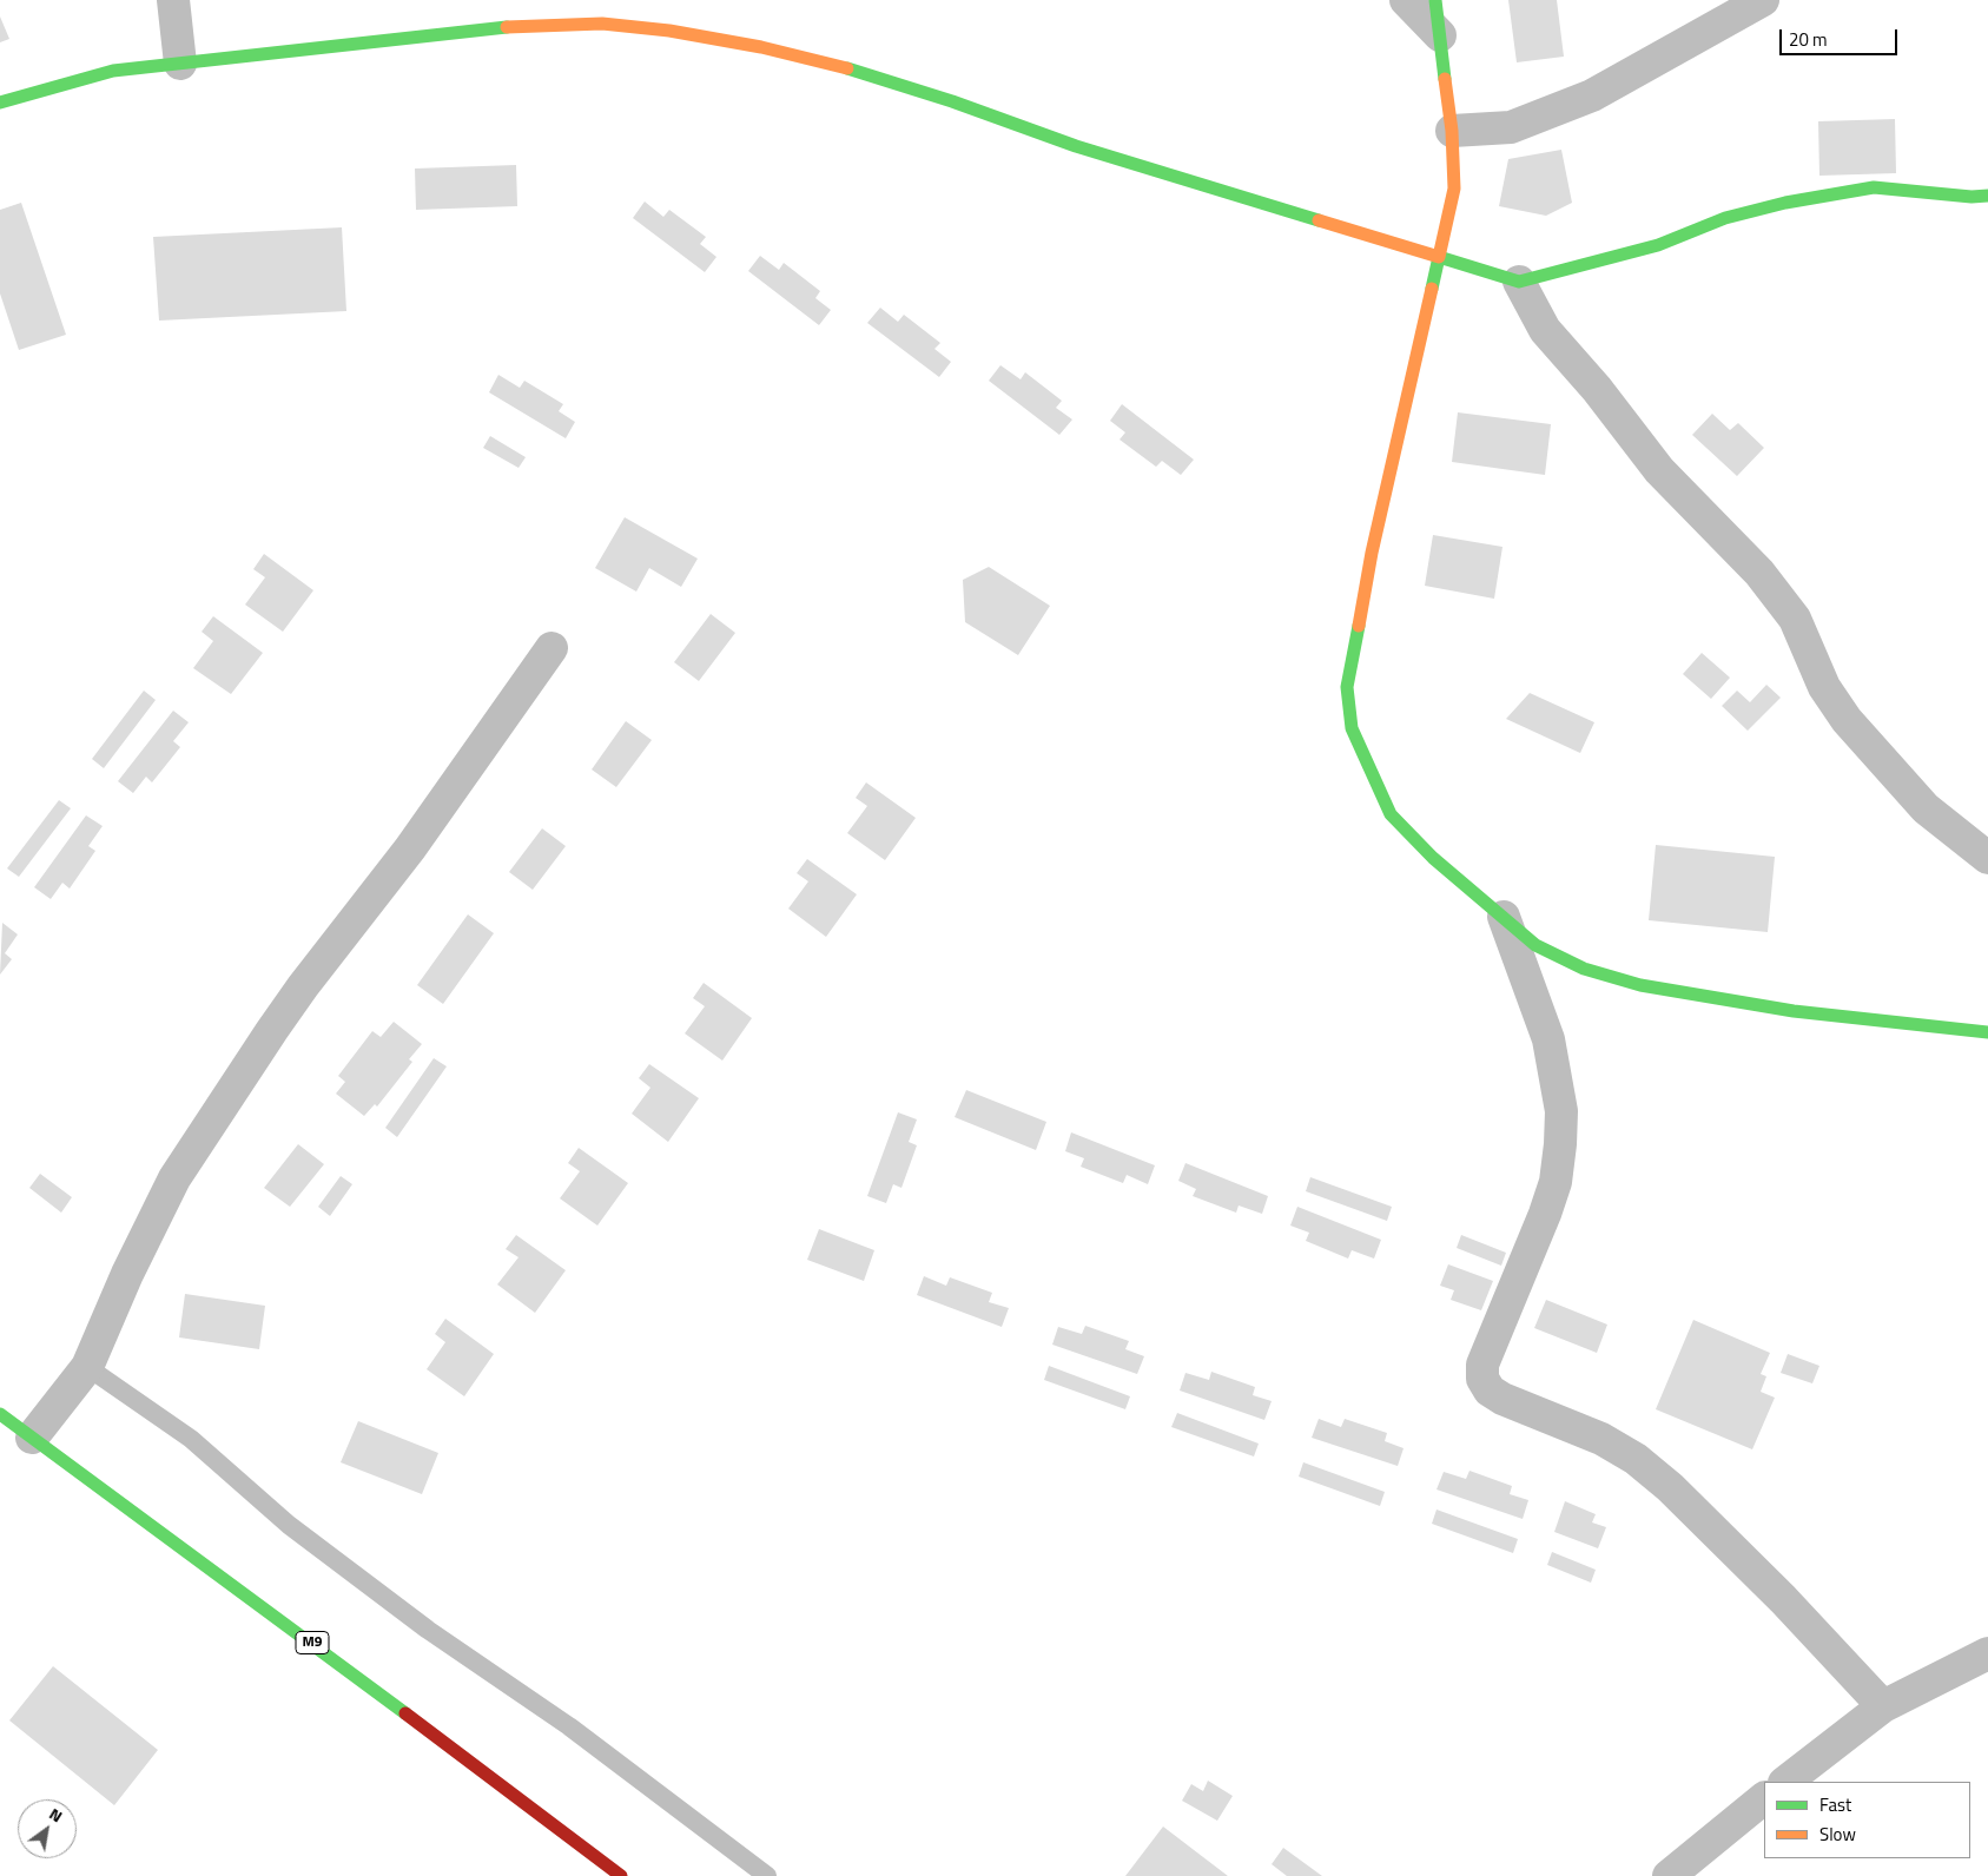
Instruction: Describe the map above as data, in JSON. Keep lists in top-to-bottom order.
{
  "streets": {
    "street": ["M9"]
  },
  "legend": ["Fast", "Slow"],
  "scale_bar": "20 m",
  "north": "top right"
}
